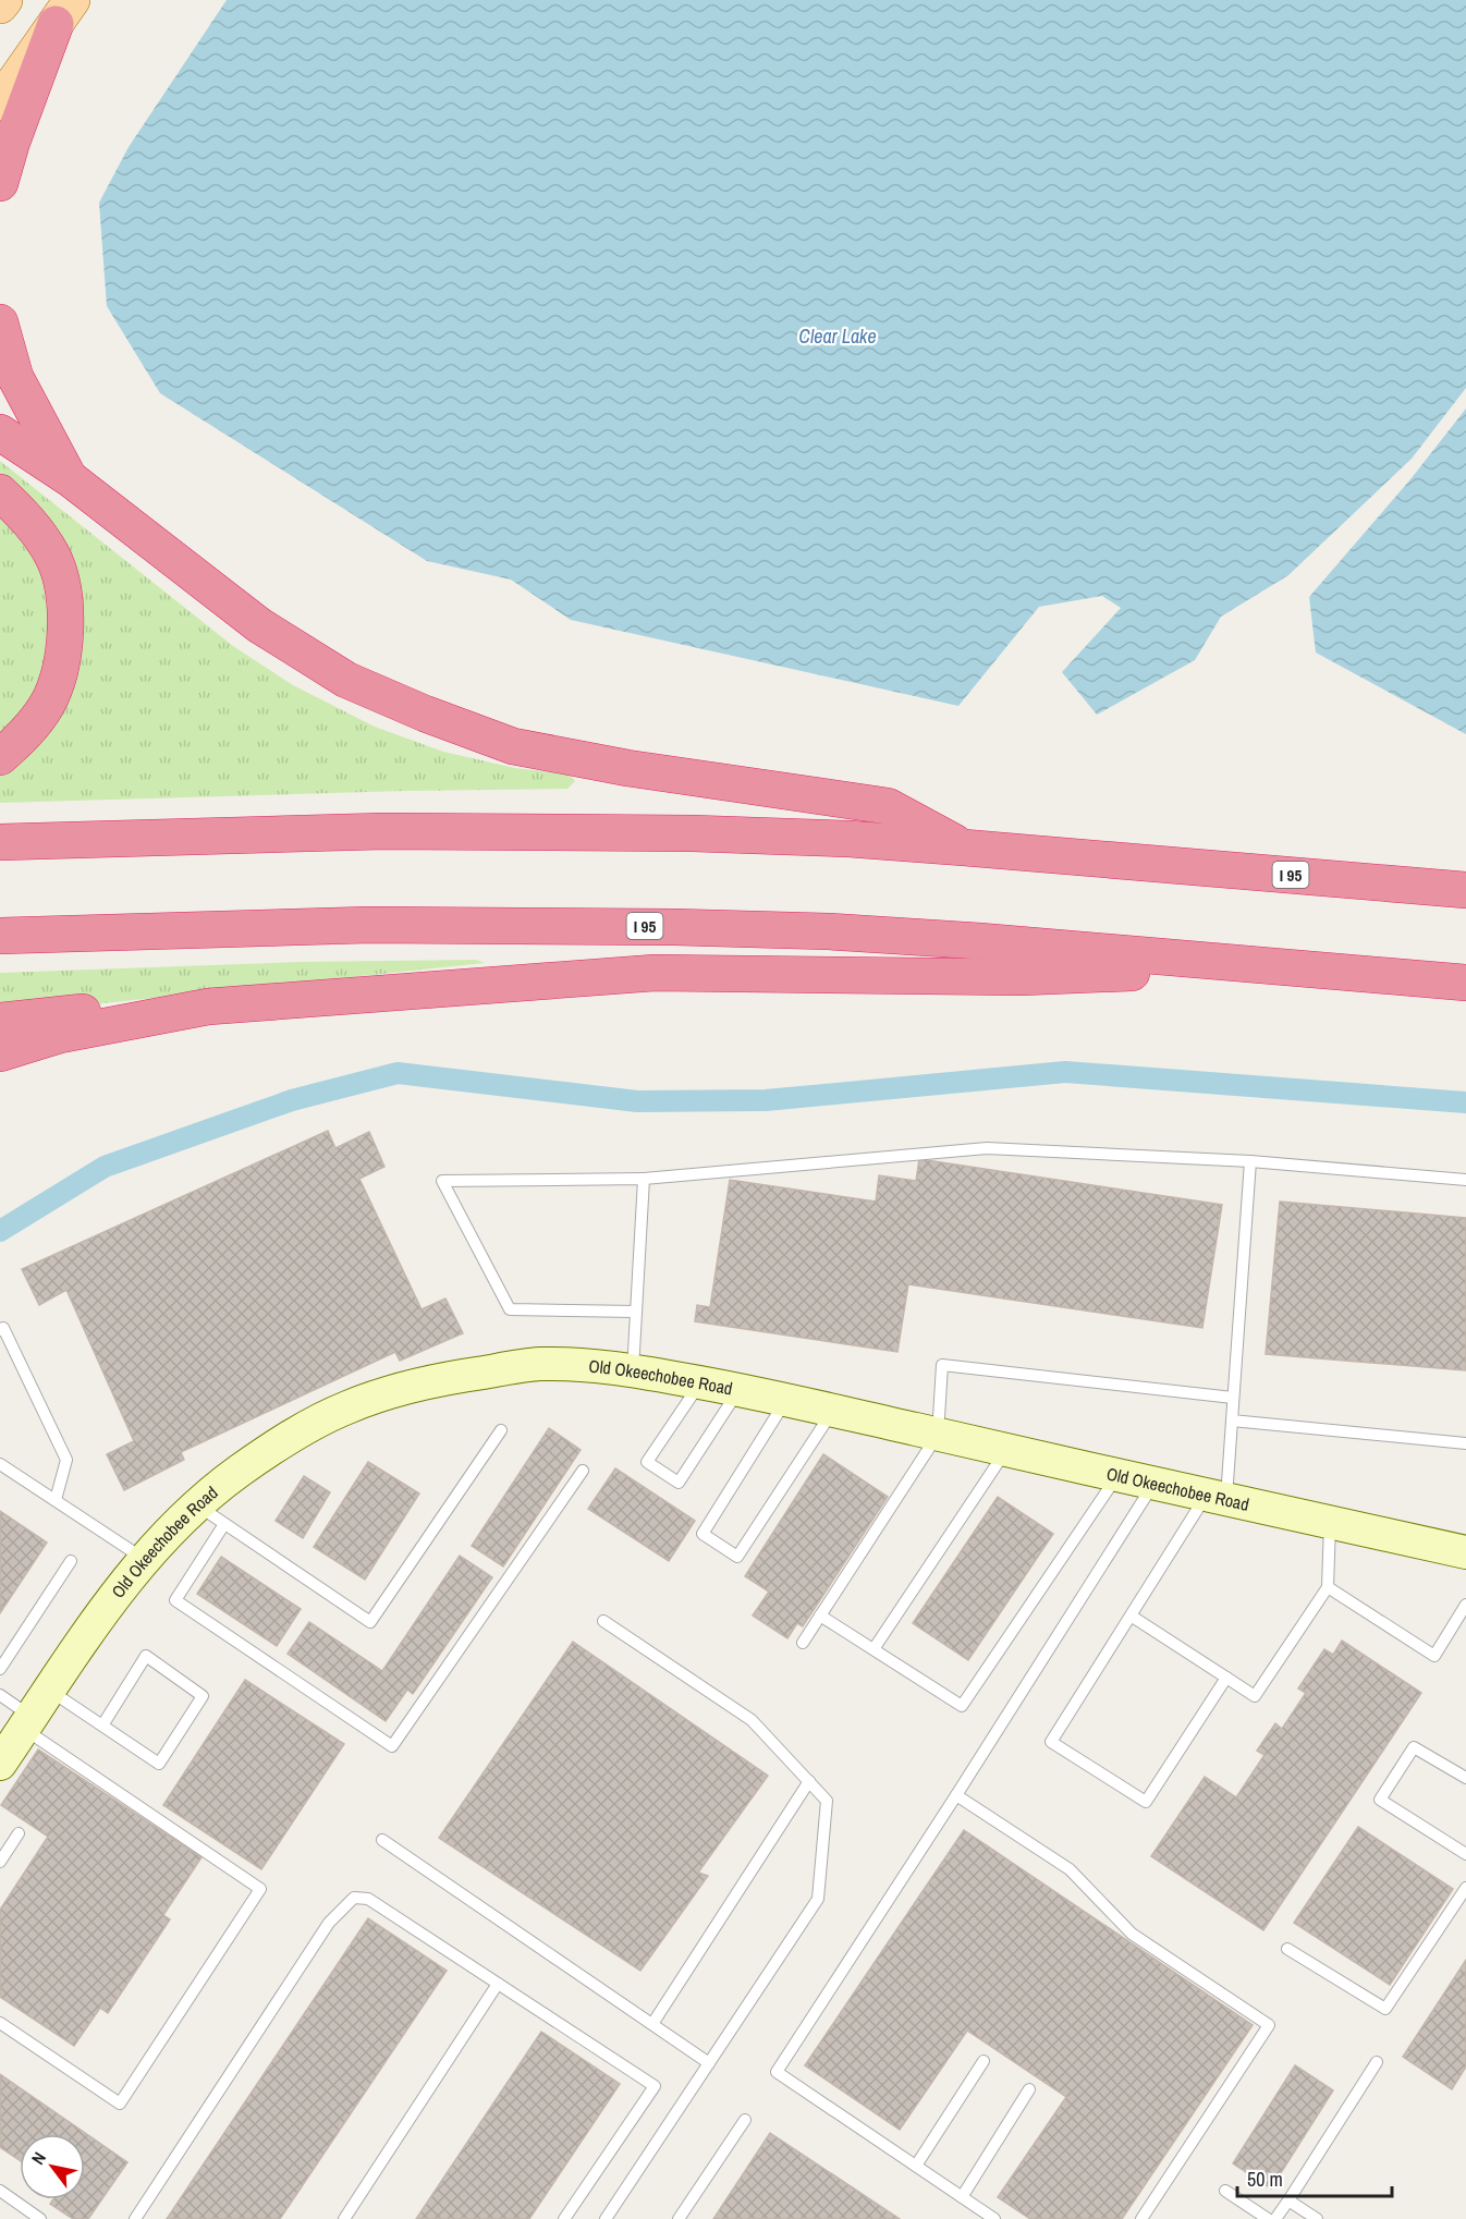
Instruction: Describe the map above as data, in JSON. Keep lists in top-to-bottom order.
{
  "streets": {
    "highway": ["I 95"],
    "street": ["Old Okeechobee Road"]
  },
  "water": ["Clear Lake"],
  "scale_bar": "50 m",
  "north": "top left"
}
